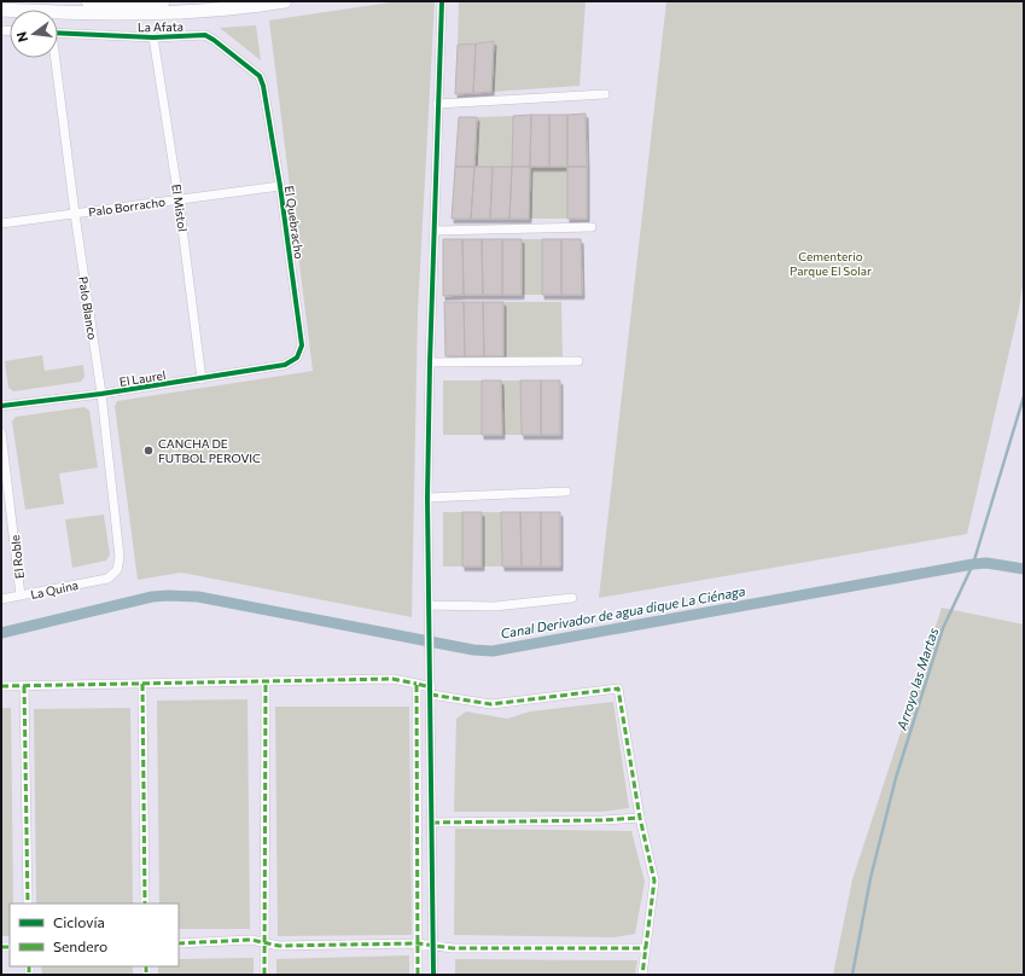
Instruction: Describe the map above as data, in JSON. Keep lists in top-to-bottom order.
{
  "streets": {
    "street": [
      "La Afata",
      "Palo Borracho",
      "El Mistol",
      "El Quebracho",
      "Palo Blanco",
      "El Laurel",
      "El Roble",
      "La Quina"
    ]
  },
  "crossings": [
    ["La Afata", "El Mistol"],
    ["La Afata", "El Quebracho"],
    ["Palo Borracho", "El Mistol"],
    ["Palo Borracho", "El Quebracho"],
    ["Palo Borracho", "Palo Blanco"],
    ["El Mistol", "El Laurel"],
    ["El Quebracho", "El Laurel"],
    ["Palo Blanco", "El Laurel"],
    ["Palo Blanco", "La Quina"],
    ["El Roble", "La Quina"]
  ],
  "water": ["Canal Derivador de agua dique La Ciénaga", "Arroyo las Martas"],
  "parks": ["Cementerio Parque El Solar"],
  "places": ["CANCHA DE FUTBOL PEROVIC"],
  "legend": ["Ciclovía", "Sendero"],
  "north": "left"
}
